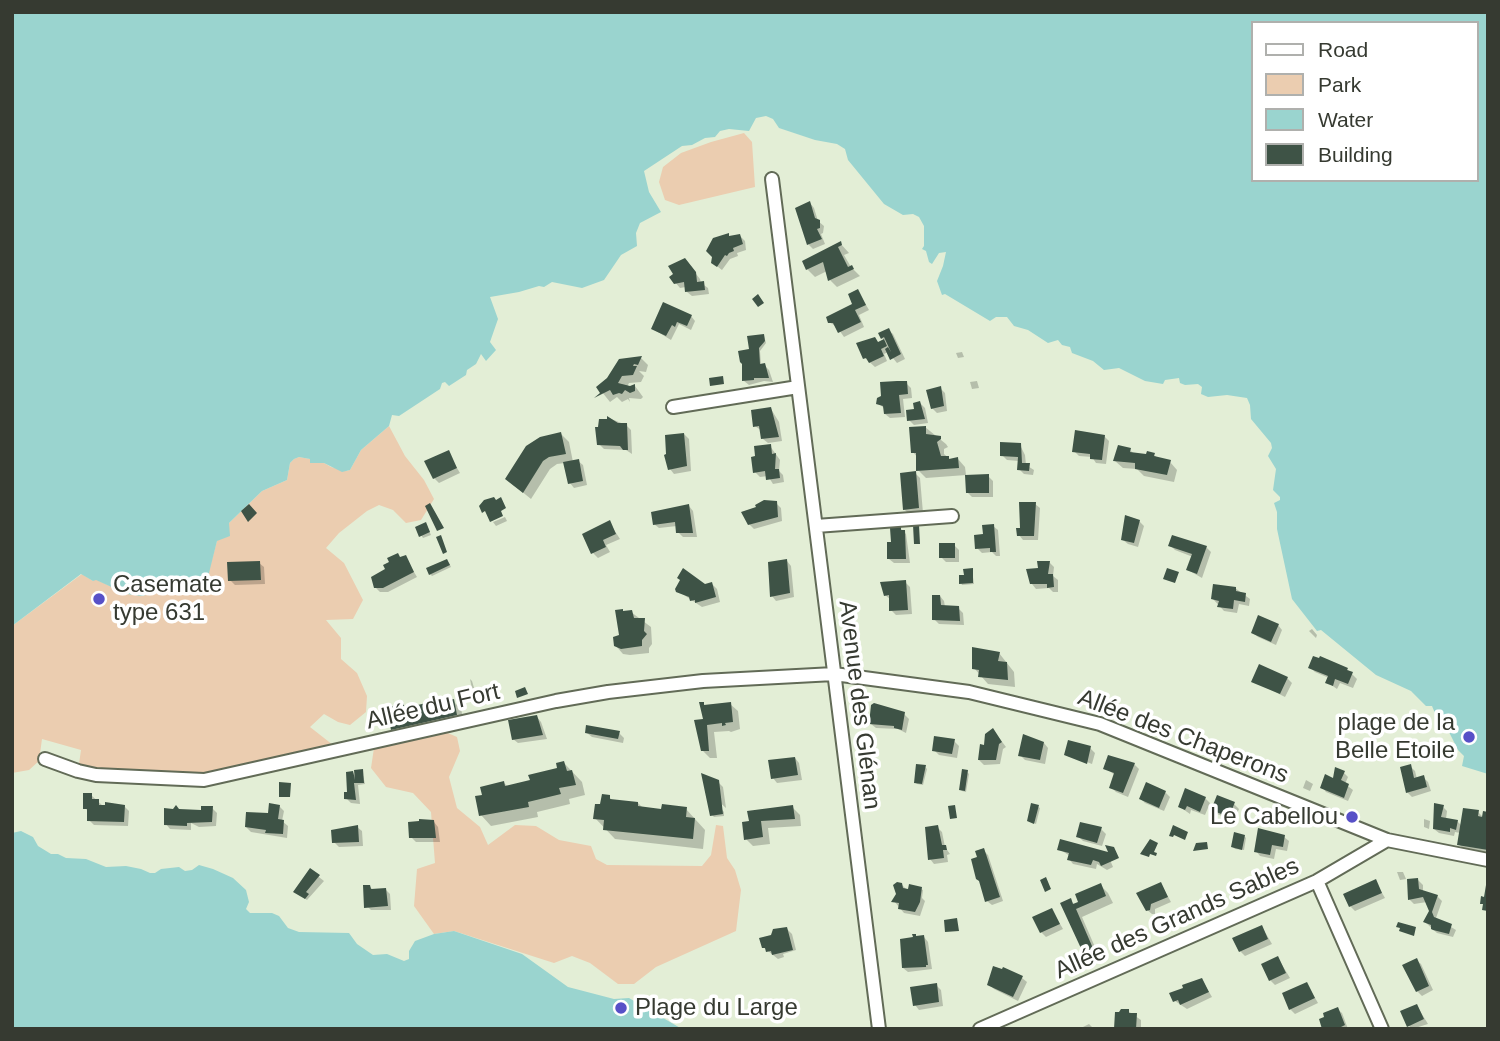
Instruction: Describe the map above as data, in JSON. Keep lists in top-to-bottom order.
{
  "streets": {
    "street": [
      "Avenue des Glénan",
      "Allée du Fort",
      "Allée des Chaperons",
      "Allée des Grands Sables"
    ]
  },
  "crossings": [
    ["Avenue des Glénan", "Allée du Fort"],
    ["Avenue des Glénan", "Allée des Chaperons"],
    ["Allée du Fort", "Allée des Chaperons"],
    ["Allée des Chaperons", "Allée des Grands Sables"]
  ],
  "places": [
    "Casemate type 631",
    "plage de la Belle Etoile",
    "Le Cabellou",
    "Plage du Large"
  ],
  "legend": [
    "Road",
    "Park",
    "Water",
    "Building"
  ]
}
